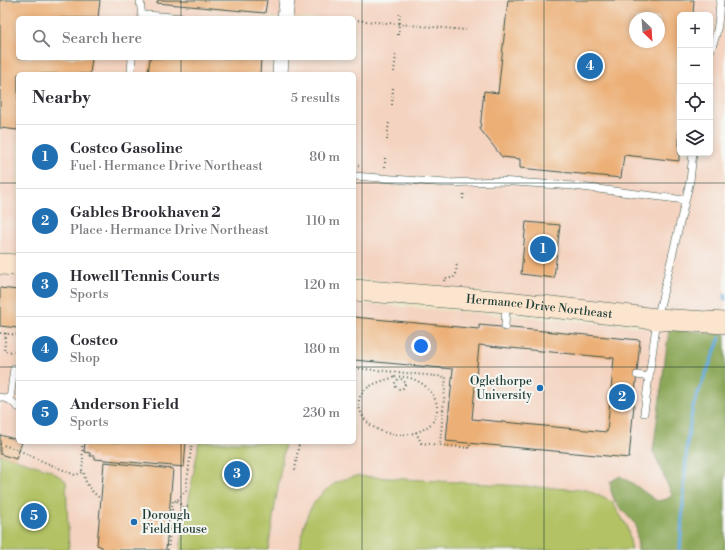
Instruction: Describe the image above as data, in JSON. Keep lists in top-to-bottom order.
{
  "streets": {
    "street": ["Hermance Drive Northeast"]
  },
  "places": ["Oglethorpe University", "Dorough Field House"],
  "north": "bottom right",
  "page": {
    "map_buttons": ["+", "−"],
    "search": "Search here",
    "pins": [
      "4",
      "1",
      "2",
      "3",
      "5"
    ],
    "heading": ["Nearby", "5 results"],
    "list": [
      {
        "mark": "1",
        "name": "Costco Gasoline",
        "note": "Fuel · Hermance Drive Northeast",
        "value": "80 m"
      },
      {
        "mark": "2",
        "name": "Gables Brookhaven 2",
        "note": "Place · Hermance Drive Northeast",
        "value": "110 m"
      },
      {
        "mark": "3",
        "name": "Howell Tennis Courts",
        "note": "Sports",
        "value": "120 m"
      },
      {
        "mark": "4",
        "name": "Costco",
        "note": "Shop",
        "value": "180 m"
      },
      {
        "mark": "5",
        "name": "Anderson Field",
        "note": "Sports",
        "value": "230 m"
      }
    ]
  }
}
